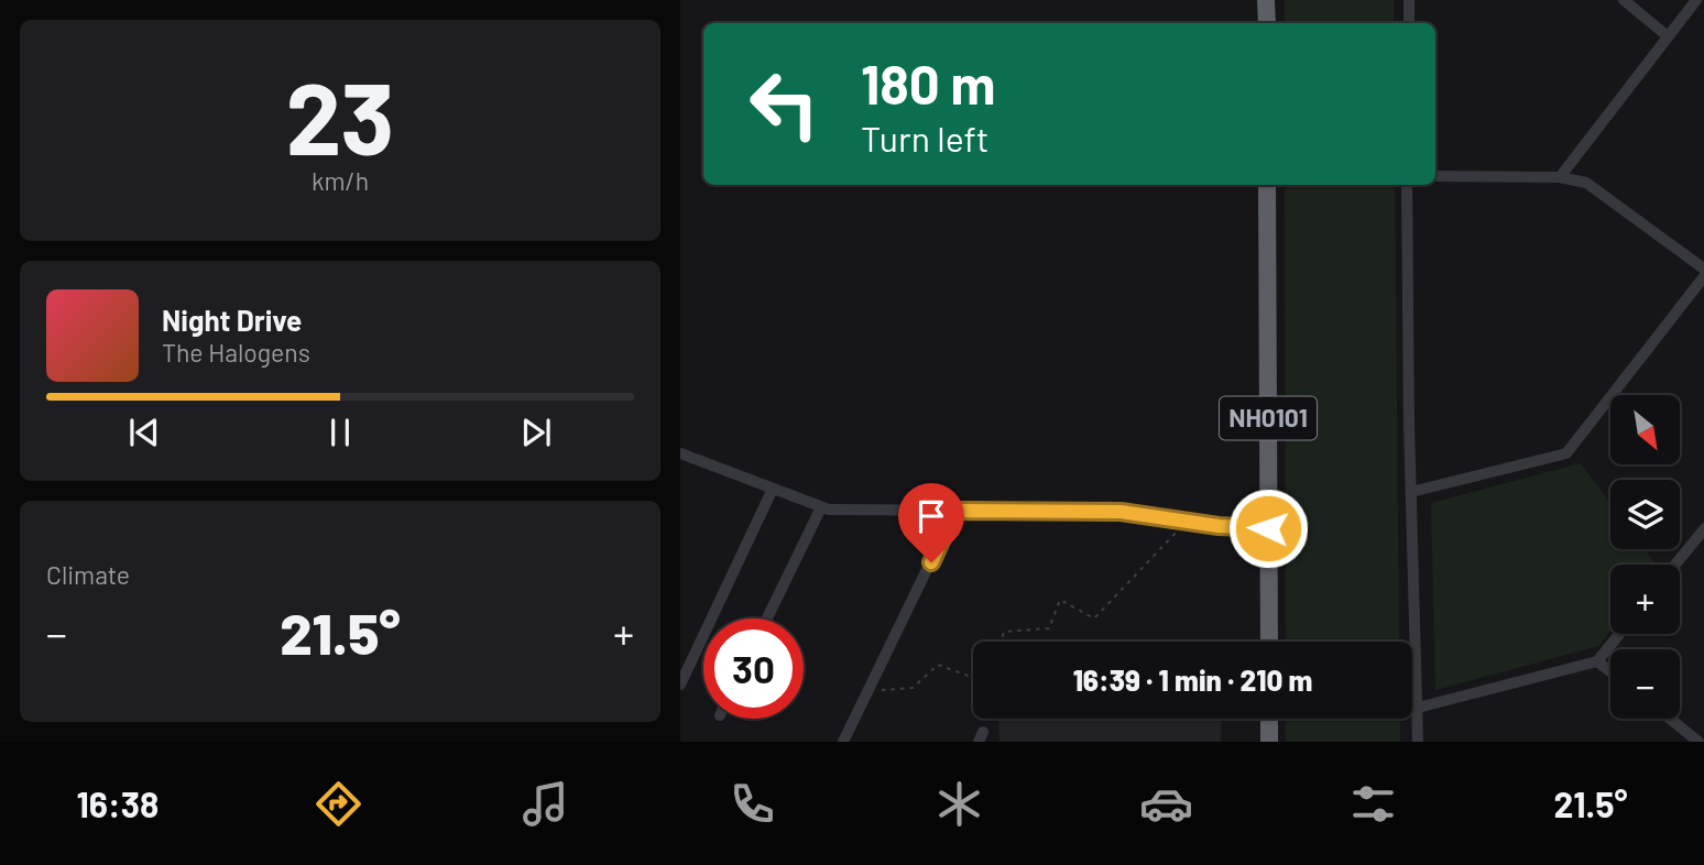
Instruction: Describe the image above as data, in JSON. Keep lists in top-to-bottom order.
{
  "streets": {
    "highway": ["NH0101"]
  },
  "north": "bottom right",
  "page": {
    "tile": [
      ["23", "km/h"],
      "Climate"
    ],
    "turn": ["180 m", "Turn left"],
    "song": ["Night Drive", "The Halogens"],
    "map_buttons": ["+", "−"],
    "heat": ["−", "21.5°", "+"],
    "limit": "30",
    "trip": "16:39 · 1 min · 210 m",
    "tabs": ["16:38", "21.5°"]
  }
}
